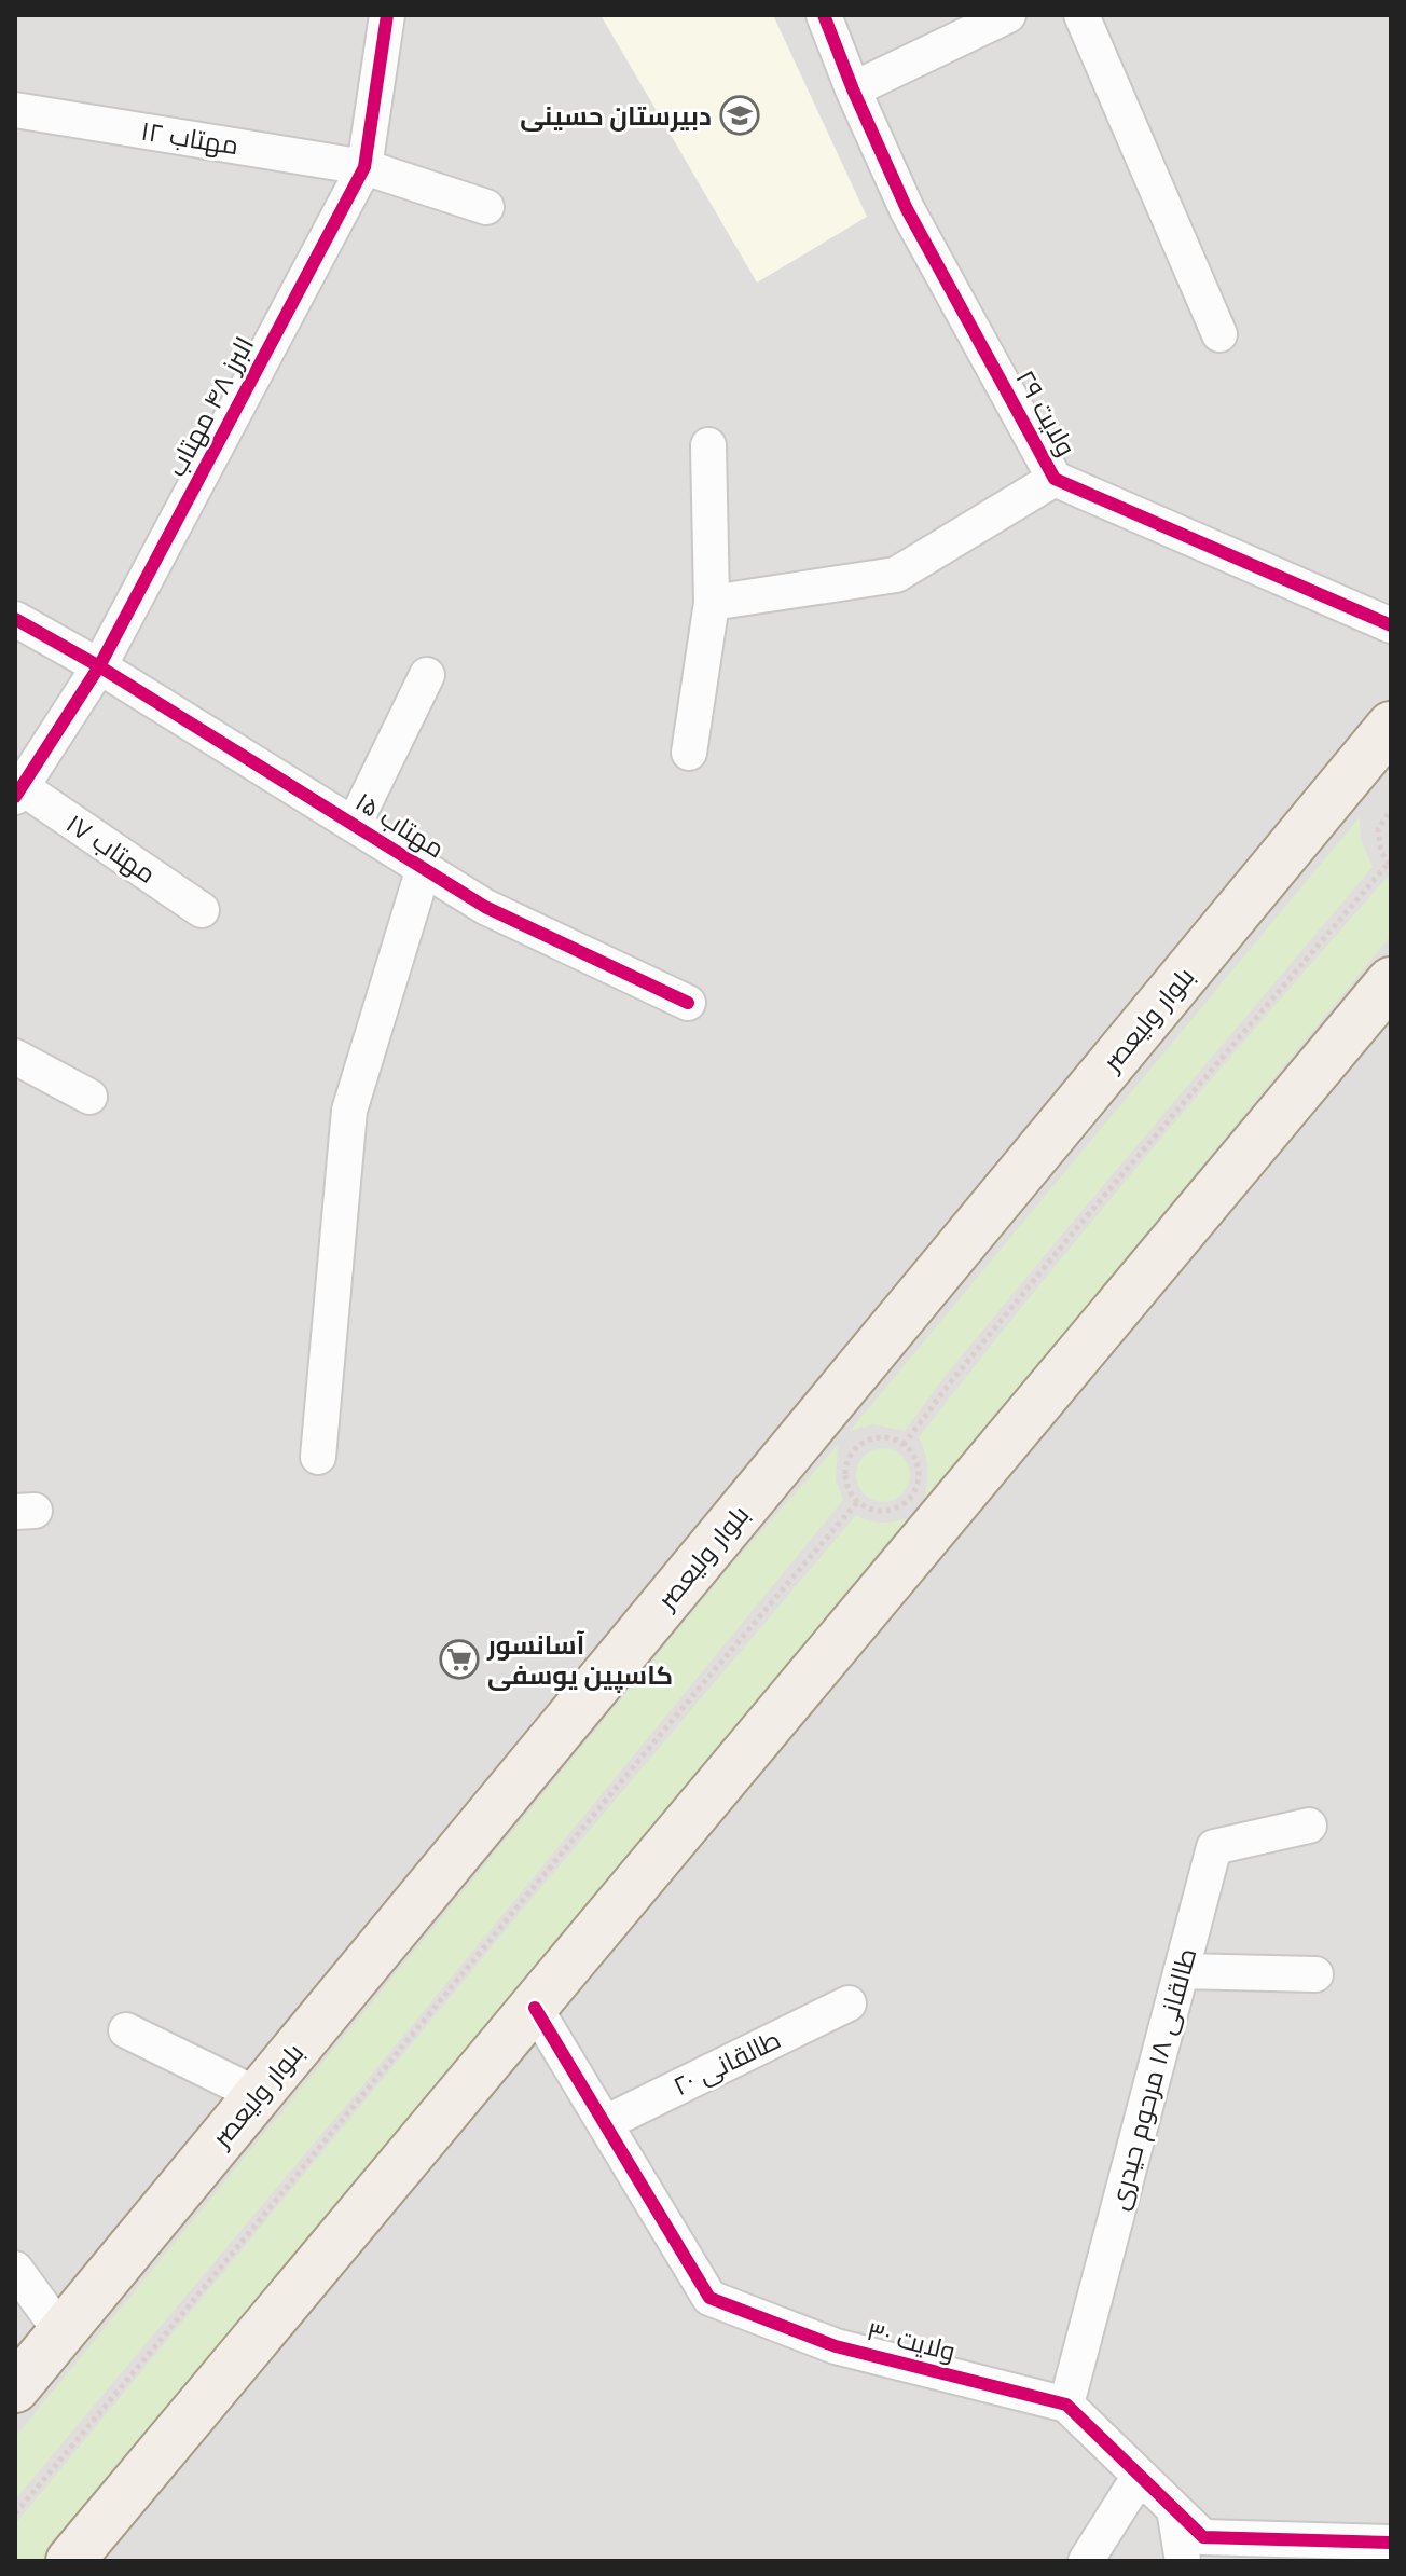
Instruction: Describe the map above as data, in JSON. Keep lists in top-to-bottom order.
{
  "streets": {
    "main road": ["بلوار ولیعصر"],
    "street": [
      "مهتاب ۱۲",
      "البرز ۴۸ مهتاب",
      "ولایت ٢٩",
      "مهتاب ۱۵",
      "مهتاب ۱۷",
      "طالقانی ۲۰",
      "طالقانی ۱۸ مرحوم حیدری",
      "ولایت ۳۰"
    ]
  },
  "crossings": [
    ["مهتاب ۱۲", "البرز ۴۸ مهتاب"],
    ["البرز ۴۸ مهتاب", "مهتاب ۱۵"],
    ["البرز ۴۸ مهتاب", "مهتاب ۱۷"],
    ["طالقانی ۲۰", "ولایت ۳۰"],
    ["طالقانی ۱۸ مرحوم حیدری", "ولایت ۳۰"]
  ],
  "places": {
    "school or university": ["دبیرستان حسینی"],
    "supermarket": ["آسانسور کاسپین یوسفی"]
  }
}
